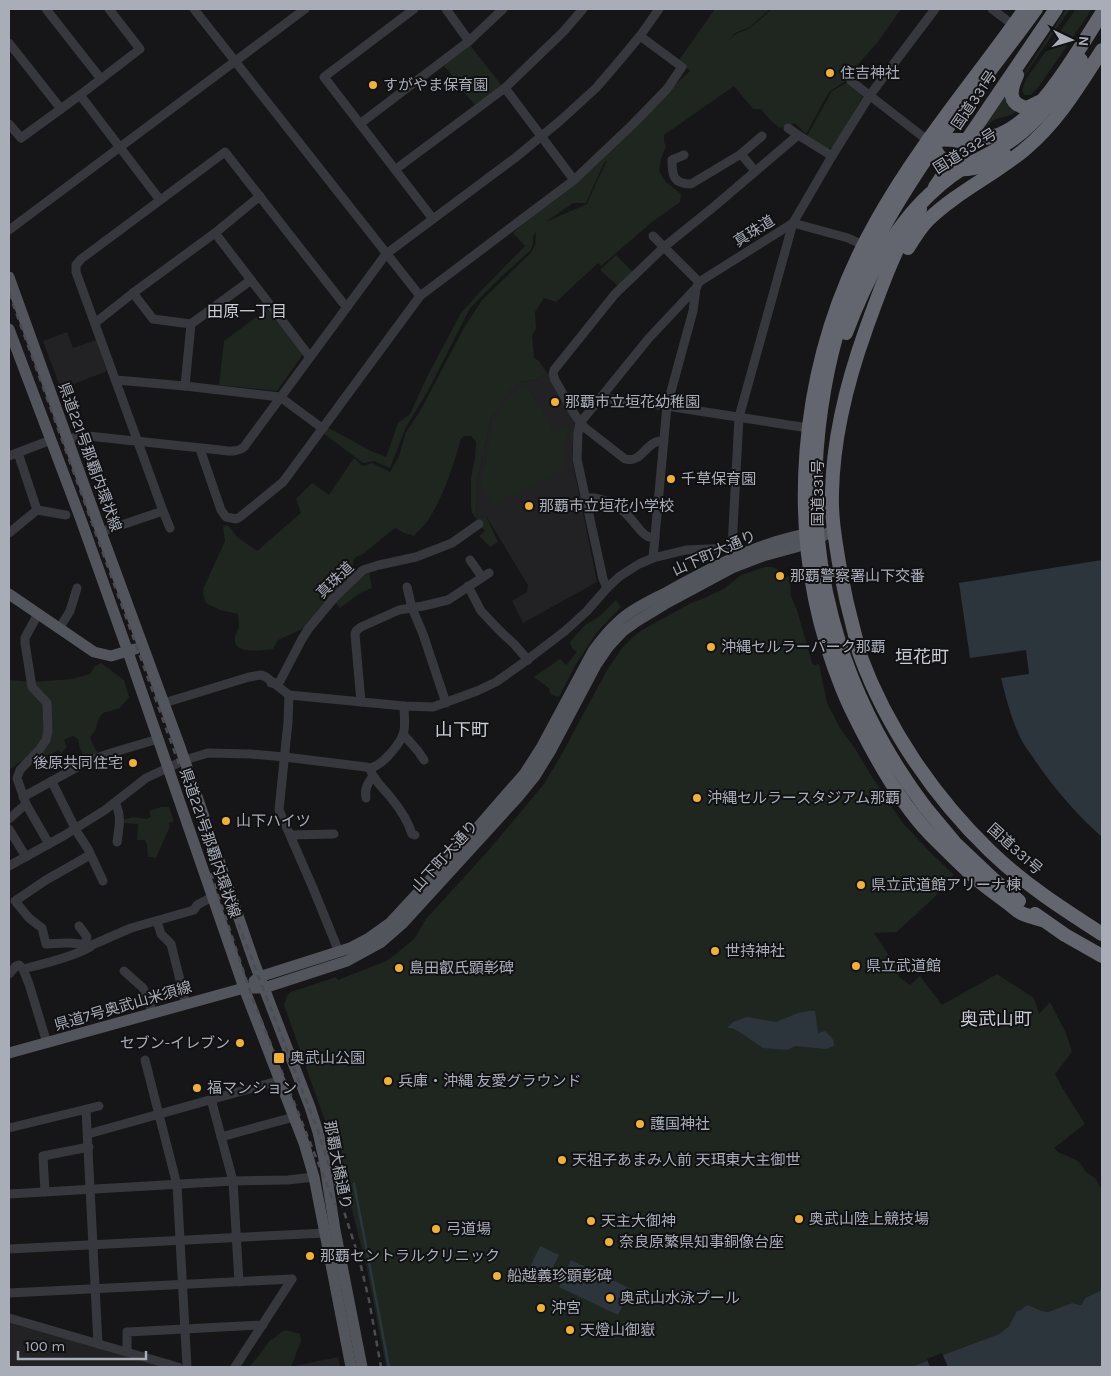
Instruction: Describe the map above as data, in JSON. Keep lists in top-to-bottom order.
{
  "streets": {
    "highway": ["国道331号", "国道332号"],
    "main road": [
      "県道221号那覇内環状線",
      "山下町大通り",
      "県道7号奥武山米須線",
      "那覇大橋通り"
    ],
    "street": ["真珠道"]
  },
  "crossings": [
    ["国道331号", "国道332号"],
    ["国道331号", "山下町大通り"],
    ["県道221号那覇内環状線", "山下町大通り"],
    ["県道221号那覇内環状線", "県道7号奥武山米須線"],
    ["県道221号那覇内環状線", "那覇大橋通り"],
    ["山下町大通り", "県道7号奥武山米須線"],
    ["山下町大通り", "那覇大橋通り"],
    ["県道7号奥武山米須線", "那覇大橋通り"]
  ],
  "districts": [
    "田原一丁目",
    "垣花町",
    "山下町",
    "奥武山町"
  ],
  "places": {
    "other": [
      "住吉神社",
      "すがやま保育園",
      "那覇市立垣花幼稚園",
      "千草保育園",
      "那覇市立垣花小学校",
      "那覇警察署山下交番",
      "沖縄セルラーパーク那覇",
      "後原共同住宅",
      "沖縄セルラースタジアム那覇",
      "山下ハイツ",
      "県立武道館アリーナ棟",
      "世持神社",
      "県立武道館",
      "島田叡氏顕彰碑",
      "セブン-イレブン",
      "兵庫・沖縄 友愛グラウンド",
      "福マンション",
      "護国神社",
      "天祖子あまみ人前 天珥東大主御世",
      "奥武山陸上競技場",
      "天主大御神",
      "弓道場",
      "奈良原繁県知事銅像台座",
      "那覇セントラルクリニック",
      "船越義珍顕彰碑",
      "奥武山水泳プール",
      "沖宮",
      "天燈山御嶽"
    ],
    "transit": ["奥武山公園"]
  },
  "scale_bar": "100 m",
  "north": "right"
}
